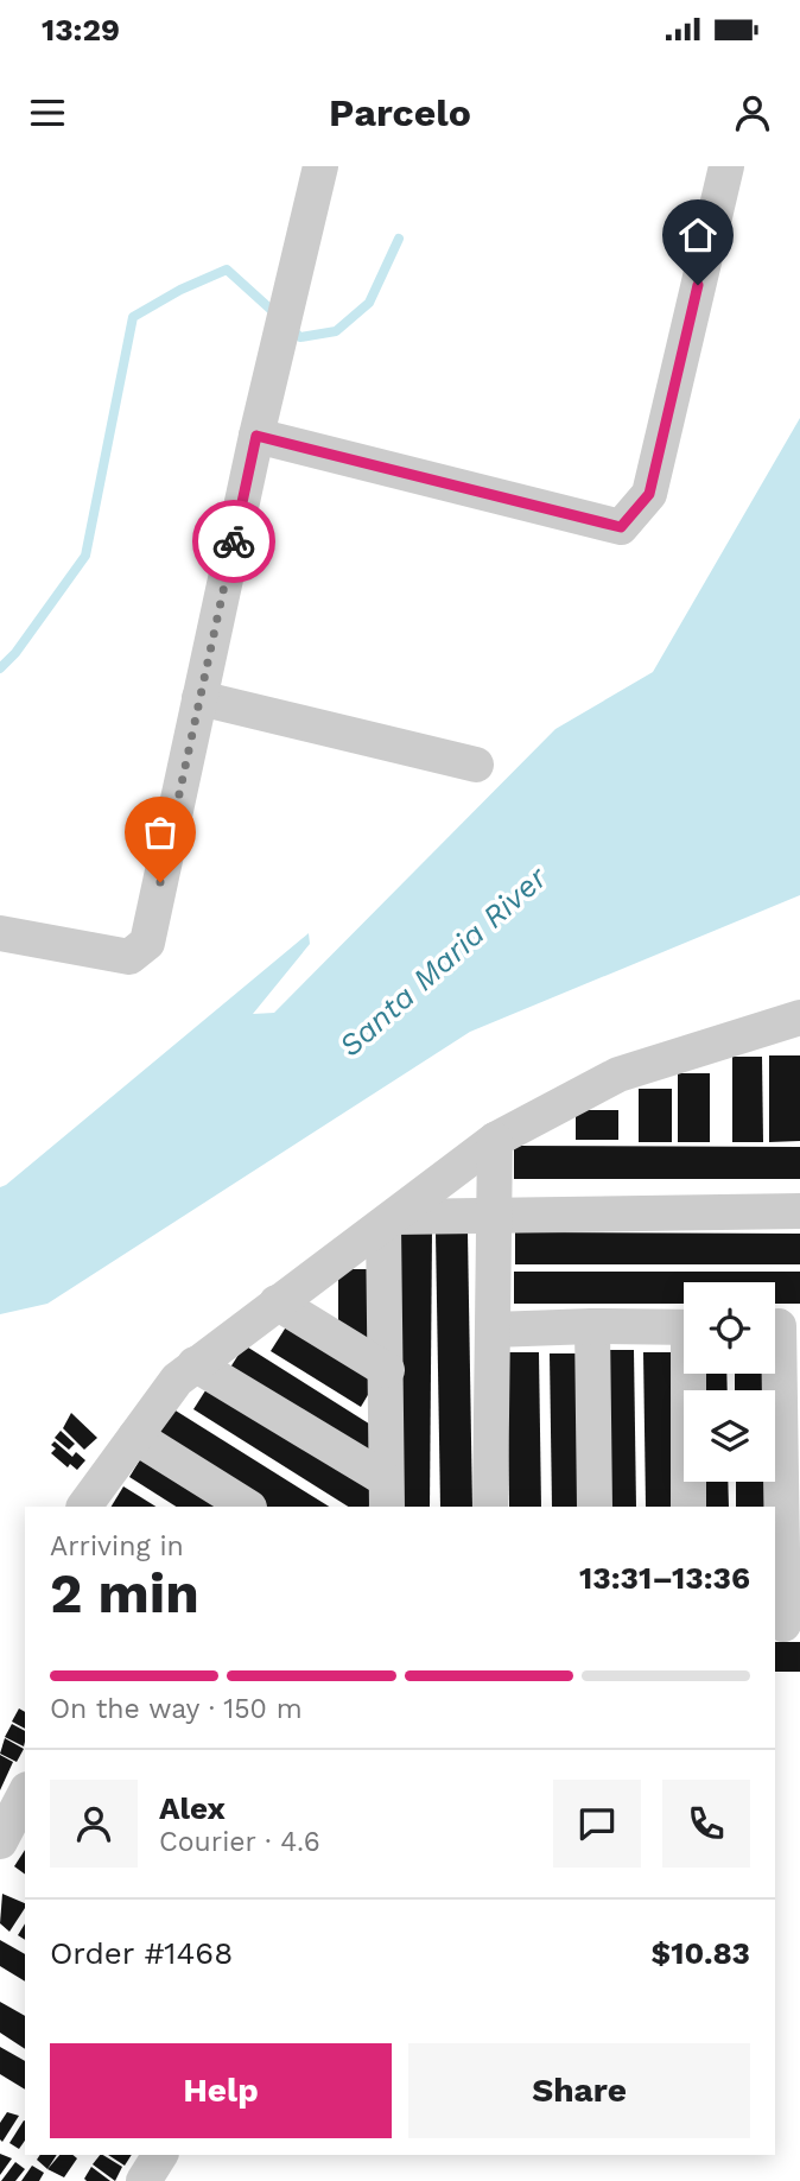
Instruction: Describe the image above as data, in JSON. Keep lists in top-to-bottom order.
{
  "water": ["Santa Maria River"],
  "page": {
    "status": "13:29",
    "header": "Parcelo",
    "heading": ["2 min", "Arriving in", "13:31–13:36"],
    "panel": [
      "Alex",
      "Courier · 4.6",
      "Order #1468",
      "$10.83"
    ],
    "bar": "On the way · 150 m",
    "buttons": ["Help", "Share"]
  }
}
